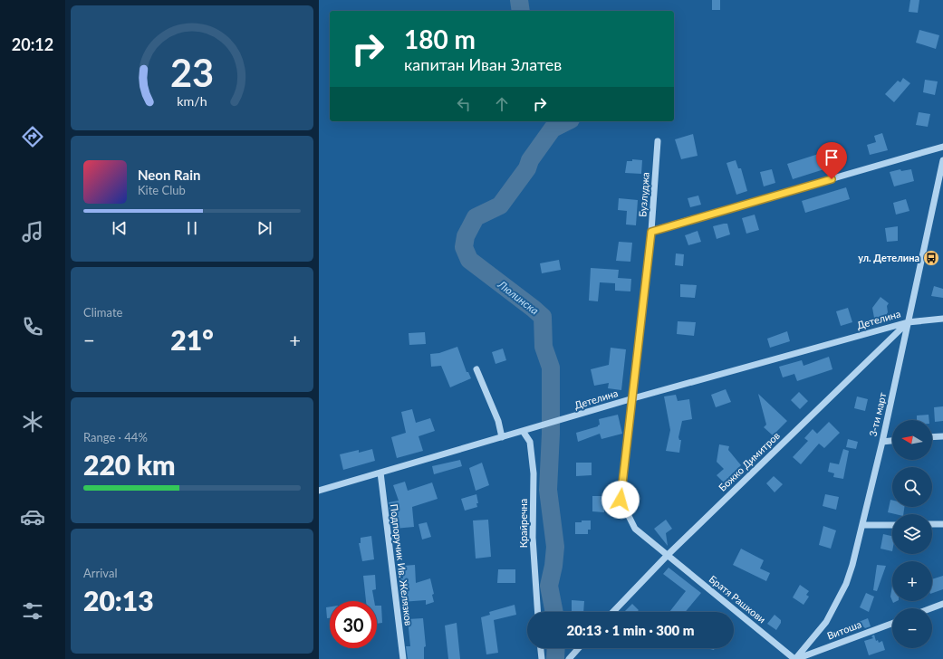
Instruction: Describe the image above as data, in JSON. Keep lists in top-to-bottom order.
{
  "streets": {
    "street": [
      "Бузлуджа",
      "Детелина",
      "3-ти март",
      "Божко Димитров",
      "Крайречна",
      "Подпоручик Ив. Желязков",
      "Братя Рашкови",
      "Витоша"
    ]
  },
  "crossings": [
    ["Бузлуджа", "Детелина"],
    ["Бузлуджа", "Божко Димитров"],
    ["Бузлуджа", "Братя Рашкови"],
    ["Детелина", "3-ти март"],
    ["Детелина", "Божко Димитров"],
    ["Детелина", "Крайречна"],
    ["Детелина", "Подпоручик Ив. Желязков"],
    ["3-ти март", "Божко Димитров"],
    ["3-ти март", "Братя Рашкови"],
    ["3-ти март", "Витоша"],
    ["Божко Димитров", "Братя Рашкови"],
    ["Братя Рашкови", "Витоша"]
  ],
  "water": ["Люлинска"],
  "places": {
    "bus stop": ["ул. Детелина"]
  },
  "north": "left",
  "page": {
    "tabs": "20:12",
    "turn": ["180 m", "капитан Иван Златев"],
    "song": ["Neon Rain", "Kite Club"],
    "tile": [
      "Climate",
      ["Range · 44%", "220 km"],
      ["Arrival", "20:13"]
    ],
    "heat": ["−", "21°", "+"],
    "map_buttons": ["+", "−"],
    "limit": "30",
    "trip": "20:13 · 1 min · 300 m",
    "gauge": ["23", "km/h"]
  }
}
